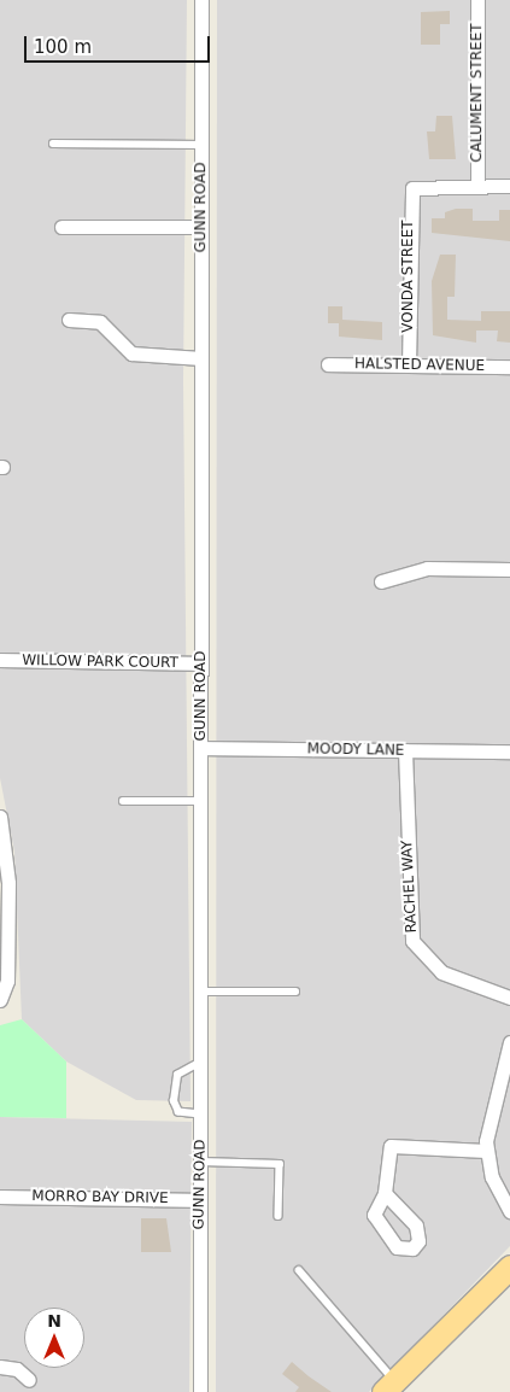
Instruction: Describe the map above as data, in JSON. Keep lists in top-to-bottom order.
{
  "streets": {
    "street": [
      "CALUMENT STREET",
      "GUNN ROAD",
      "VONDA STREET",
      "HALSTED AVENUE",
      "WILLOW PARK COURT",
      "MOODY LANE",
      "RACHEL WAY",
      "MORRO BAY DRIVE"
    ]
  },
  "crossings": [
    ["CALUMENT STREET", "VONDA STREET"],
    ["GUNN ROAD", "WILLOW PARK COURT"],
    ["GUNN ROAD", "MOODY LANE"],
    ["GUNN ROAD", "MORRO BAY DRIVE"],
    ["VONDA STREET", "HALSTED AVENUE"],
    ["MOODY LANE", "RACHEL WAY"]
  ],
  "scale_bar": "100 m",
  "north": "top"
}
